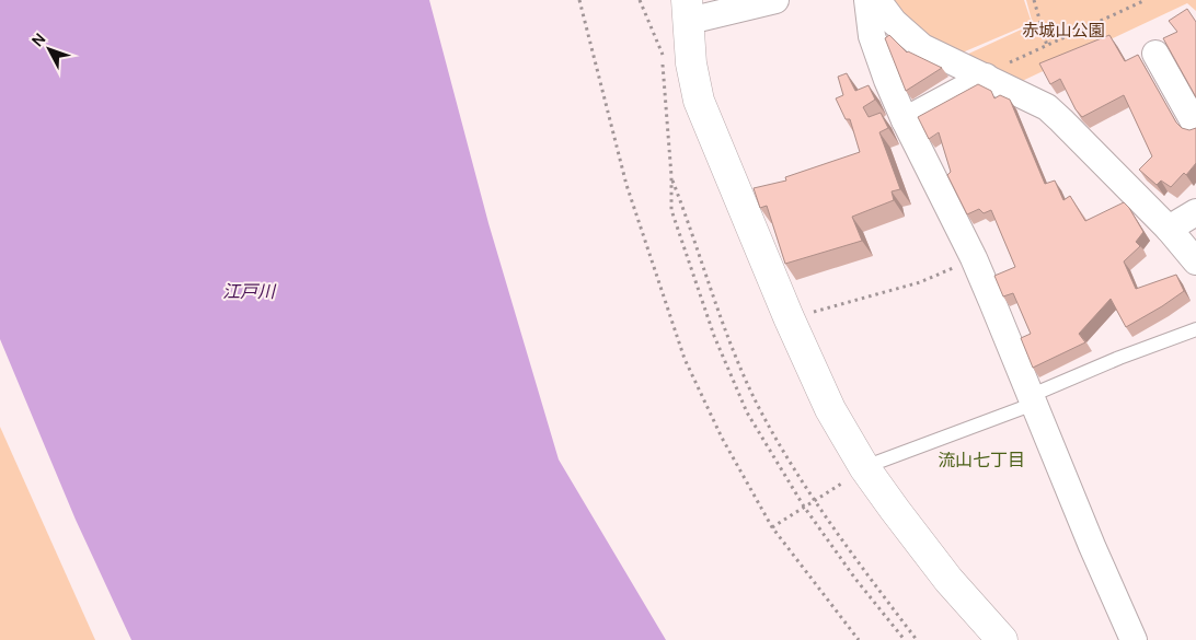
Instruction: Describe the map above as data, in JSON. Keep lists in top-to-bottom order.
{
  "districts": ["流山七丁目"],
  "water": ["江戸川"],
  "parks": ["赤城山公園"],
  "north": "top left"
}
